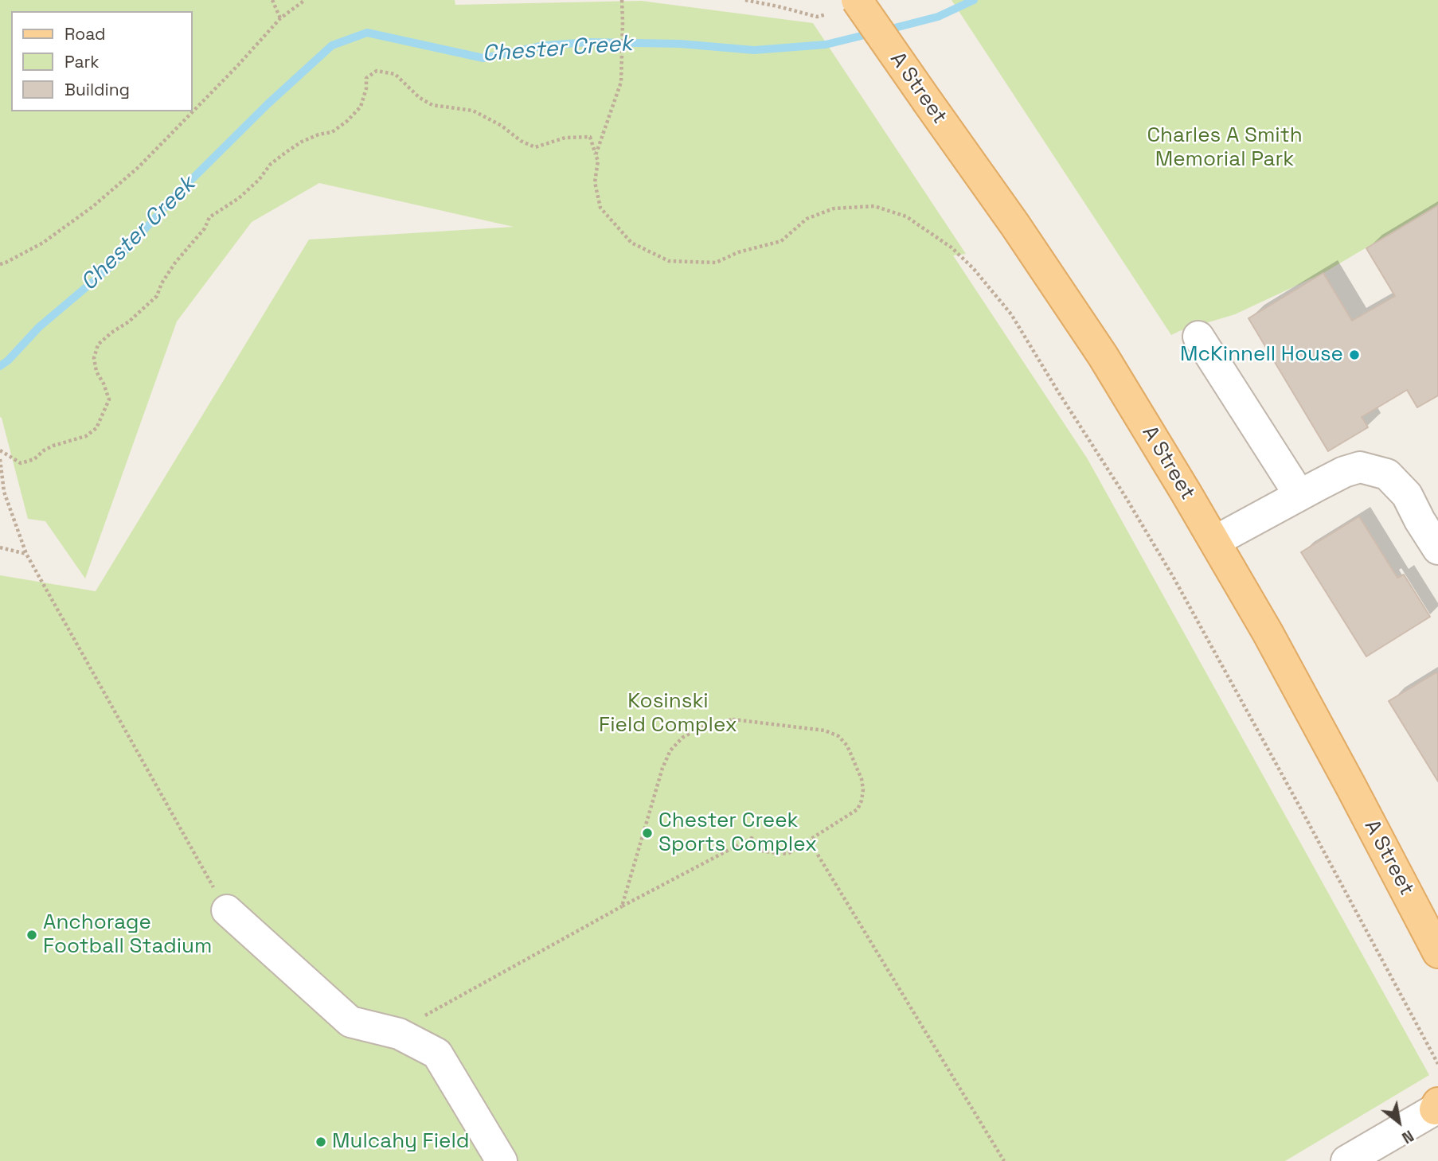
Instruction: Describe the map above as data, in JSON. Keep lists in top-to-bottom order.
{
  "streets": {
    "main road": ["A Street"]
  },
  "water": ["Chester Creek"],
  "parks": ["Charles A Smith Memorial Park", "Kosinski Field Complex"],
  "places": [
    "McKinnell House",
    "Chester Creek Sports Complex",
    "Anchorage Football Stadium",
    "Mulcahy Field"
  ],
  "legend": ["Road", "Park", "Building"],
  "north": "bottom right"
}
